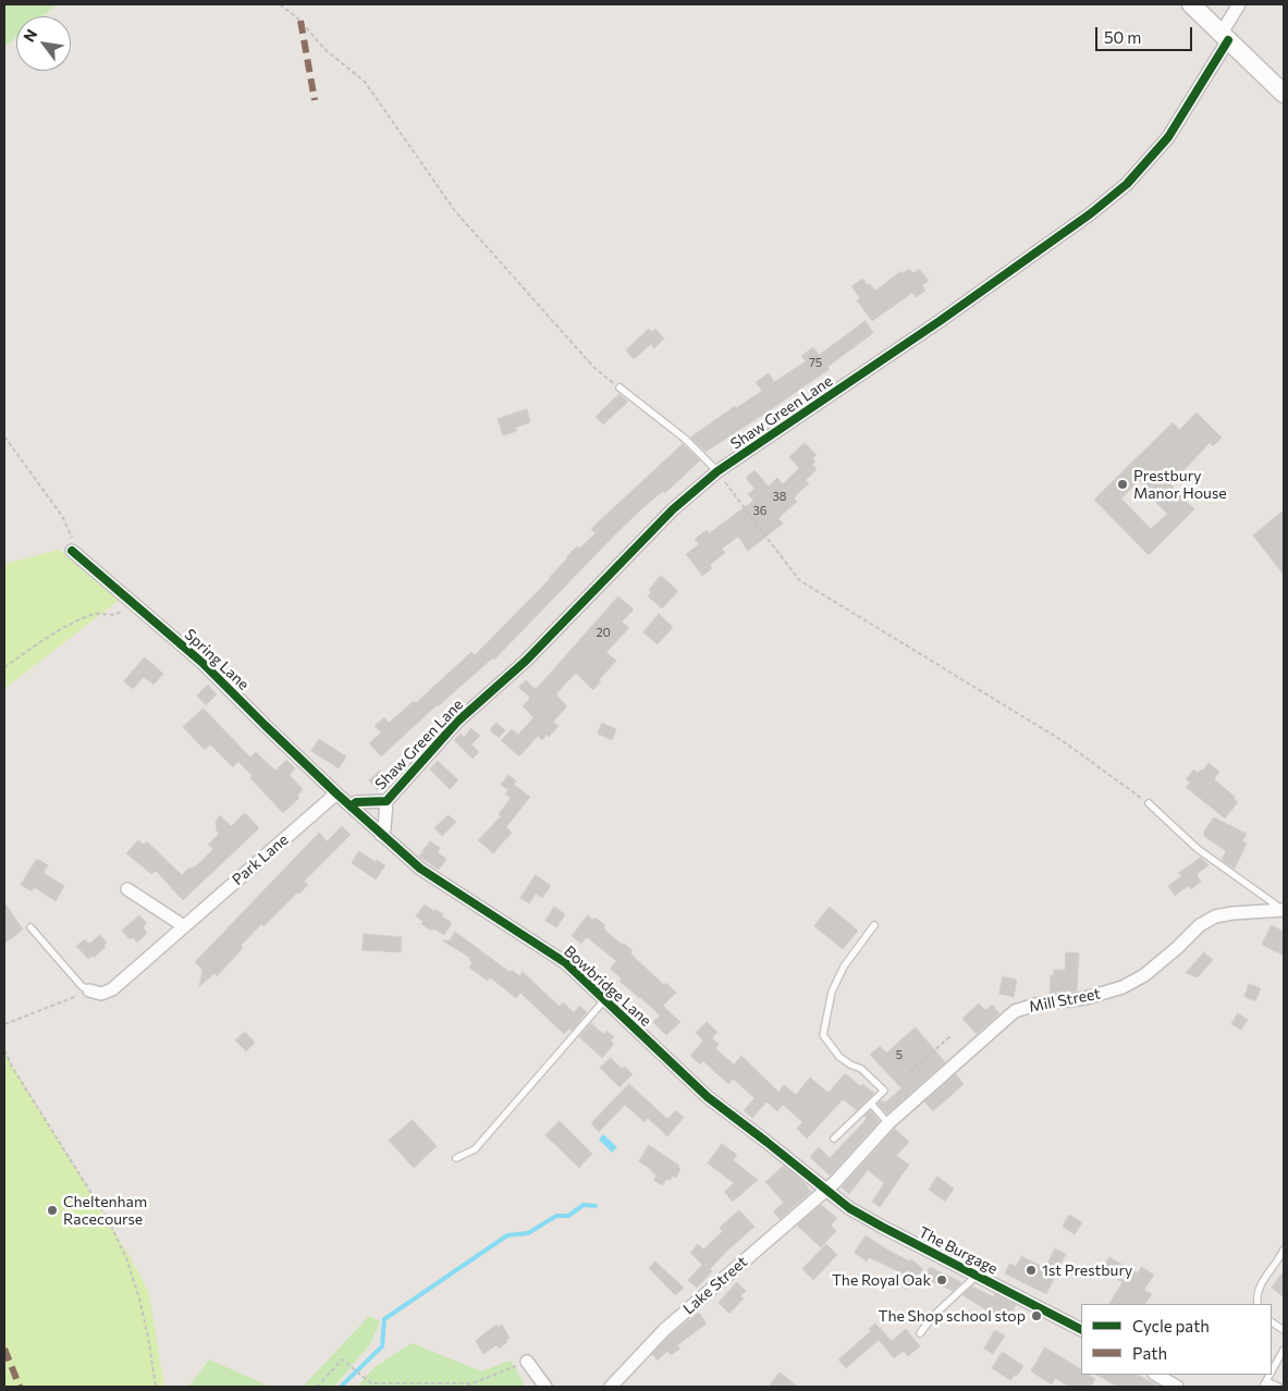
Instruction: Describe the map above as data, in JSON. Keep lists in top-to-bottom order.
{
  "streets": {
    "street": [
      "Shaw Green Lane",
      "Spring Lane",
      "Park Lane",
      "Bowbridge Lane",
      "Mill Street",
      "The Burgage",
      "Lake Street"
    ]
  },
  "crossings": [
    ["Shaw Green Lane", "Bowbridge Lane"],
    ["Spring Lane", "Park Lane"],
    ["Spring Lane", "Bowbridge Lane"],
    ["Park Lane", "Bowbridge Lane"],
    ["Bowbridge Lane", "Mill Street"],
    ["Bowbridge Lane", "The Burgage"],
    ["Bowbridge Lane", "Lake Street"],
    ["Mill Street", "The Burgage"],
    ["Mill Street", "Lake Street"],
    ["The Burgage", "Lake Street"]
  ],
  "places": [
    "Prestbury Manor House",
    "Cheltenham Racecourse",
    "1st Prestbury",
    "The Royal Oak",
    "The Shop school stop"
  ],
  "house_numbers": [
    "75",
    "38",
    "36",
    "20",
    "5"
  ],
  "legend": ["Cycle path", "Path"],
  "scale_bar": "50 m",
  "north": "top left"
}
